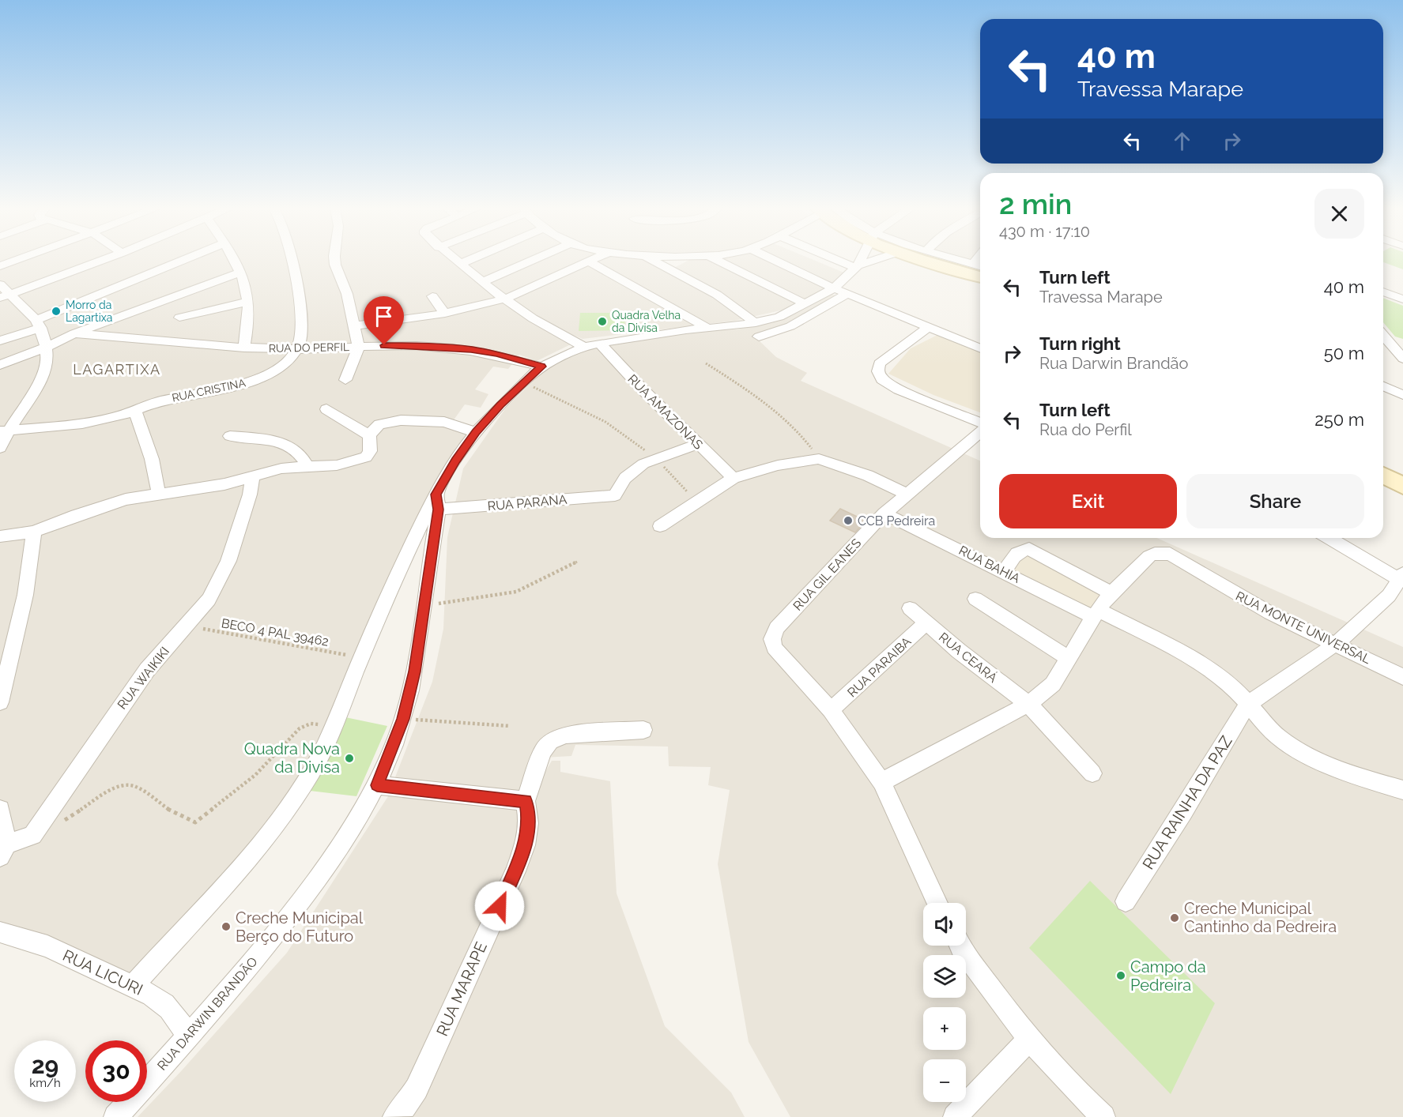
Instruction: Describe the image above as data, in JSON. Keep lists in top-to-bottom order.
{
  "streets": {
    "street": [
      "RUA DO PERFIL",
      "RUA CRISTINA",
      "RUA AMAZONAS",
      "RUA PARANA",
      "RUA BAHIA",
      "RUA GIL EANES",
      "RUA MONTE UNIVERSAL",
      "RUA CEARÁ",
      "RUA PARAIBA",
      "RUA WAIKIKI",
      "RUA RAINHA DA PAZ",
      "RUA LICURI",
      "RUA MARAPE",
      "RUA DARWIN BRANDÃO"
    ],
    "path": ["BECO 4 PAL 39462"]
  },
  "crossings": [
    ["RUA DO PERFIL", "RUA CRISTINA"],
    ["RUA DO PERFIL", "RUA DARWIN BRANDÃO"],
    ["RUA AMAZONAS", "RUA DARWIN BRANDÃO"],
    ["RUA PARANA", "RUA DARWIN BRANDÃO"],
    ["RUA BAHIA", "RUA GIL EANES"],
    ["RUA BAHIA", "RUA RAINHA DA PAZ"],
    ["RUA GIL EANES", "RUA PARAIBA"],
    ["BECO 4 PAL 39462", "RUA WAIKIKI"],
    ["RUA CEARÁ", "RUA PARAIBA"],
    ["RUA LICURI", "RUA DARWIN BRANDÃO"]
  ],
  "districts": ["LAGARTIXA"],
  "places": [
    "Morro da Lagartixa",
    "Quadra Velha da Divisa",
    "CCB Pedreira",
    "Quadra Nova da Divisa",
    "Creche Municipal Cantinho da Pedreira",
    "Creche Municipal Berço do Futuro",
    "Campo da Pedreira"
  ],
  "page": {
    "turn": ["40 m", "Travessa Marape"],
    "heading": ["2 min", "430 m · 17:10"],
    "list": [
      {
        "name": "Turn left",
        "note": "Travessa Marape",
        "value": "40 m"
      },
      {
        "name": "Turn right",
        "note": "Rua Darwin Brandão",
        "value": "50 m"
      },
      {
        "name": "Turn left",
        "note": "Rua do Perfil",
        "value": "250 m"
      }
    ],
    "buttons": ["Exit", "Share"],
    "map_buttons": ["+", "−"],
    "speed": "29 km/h",
    "limit": "30"
  }
}
